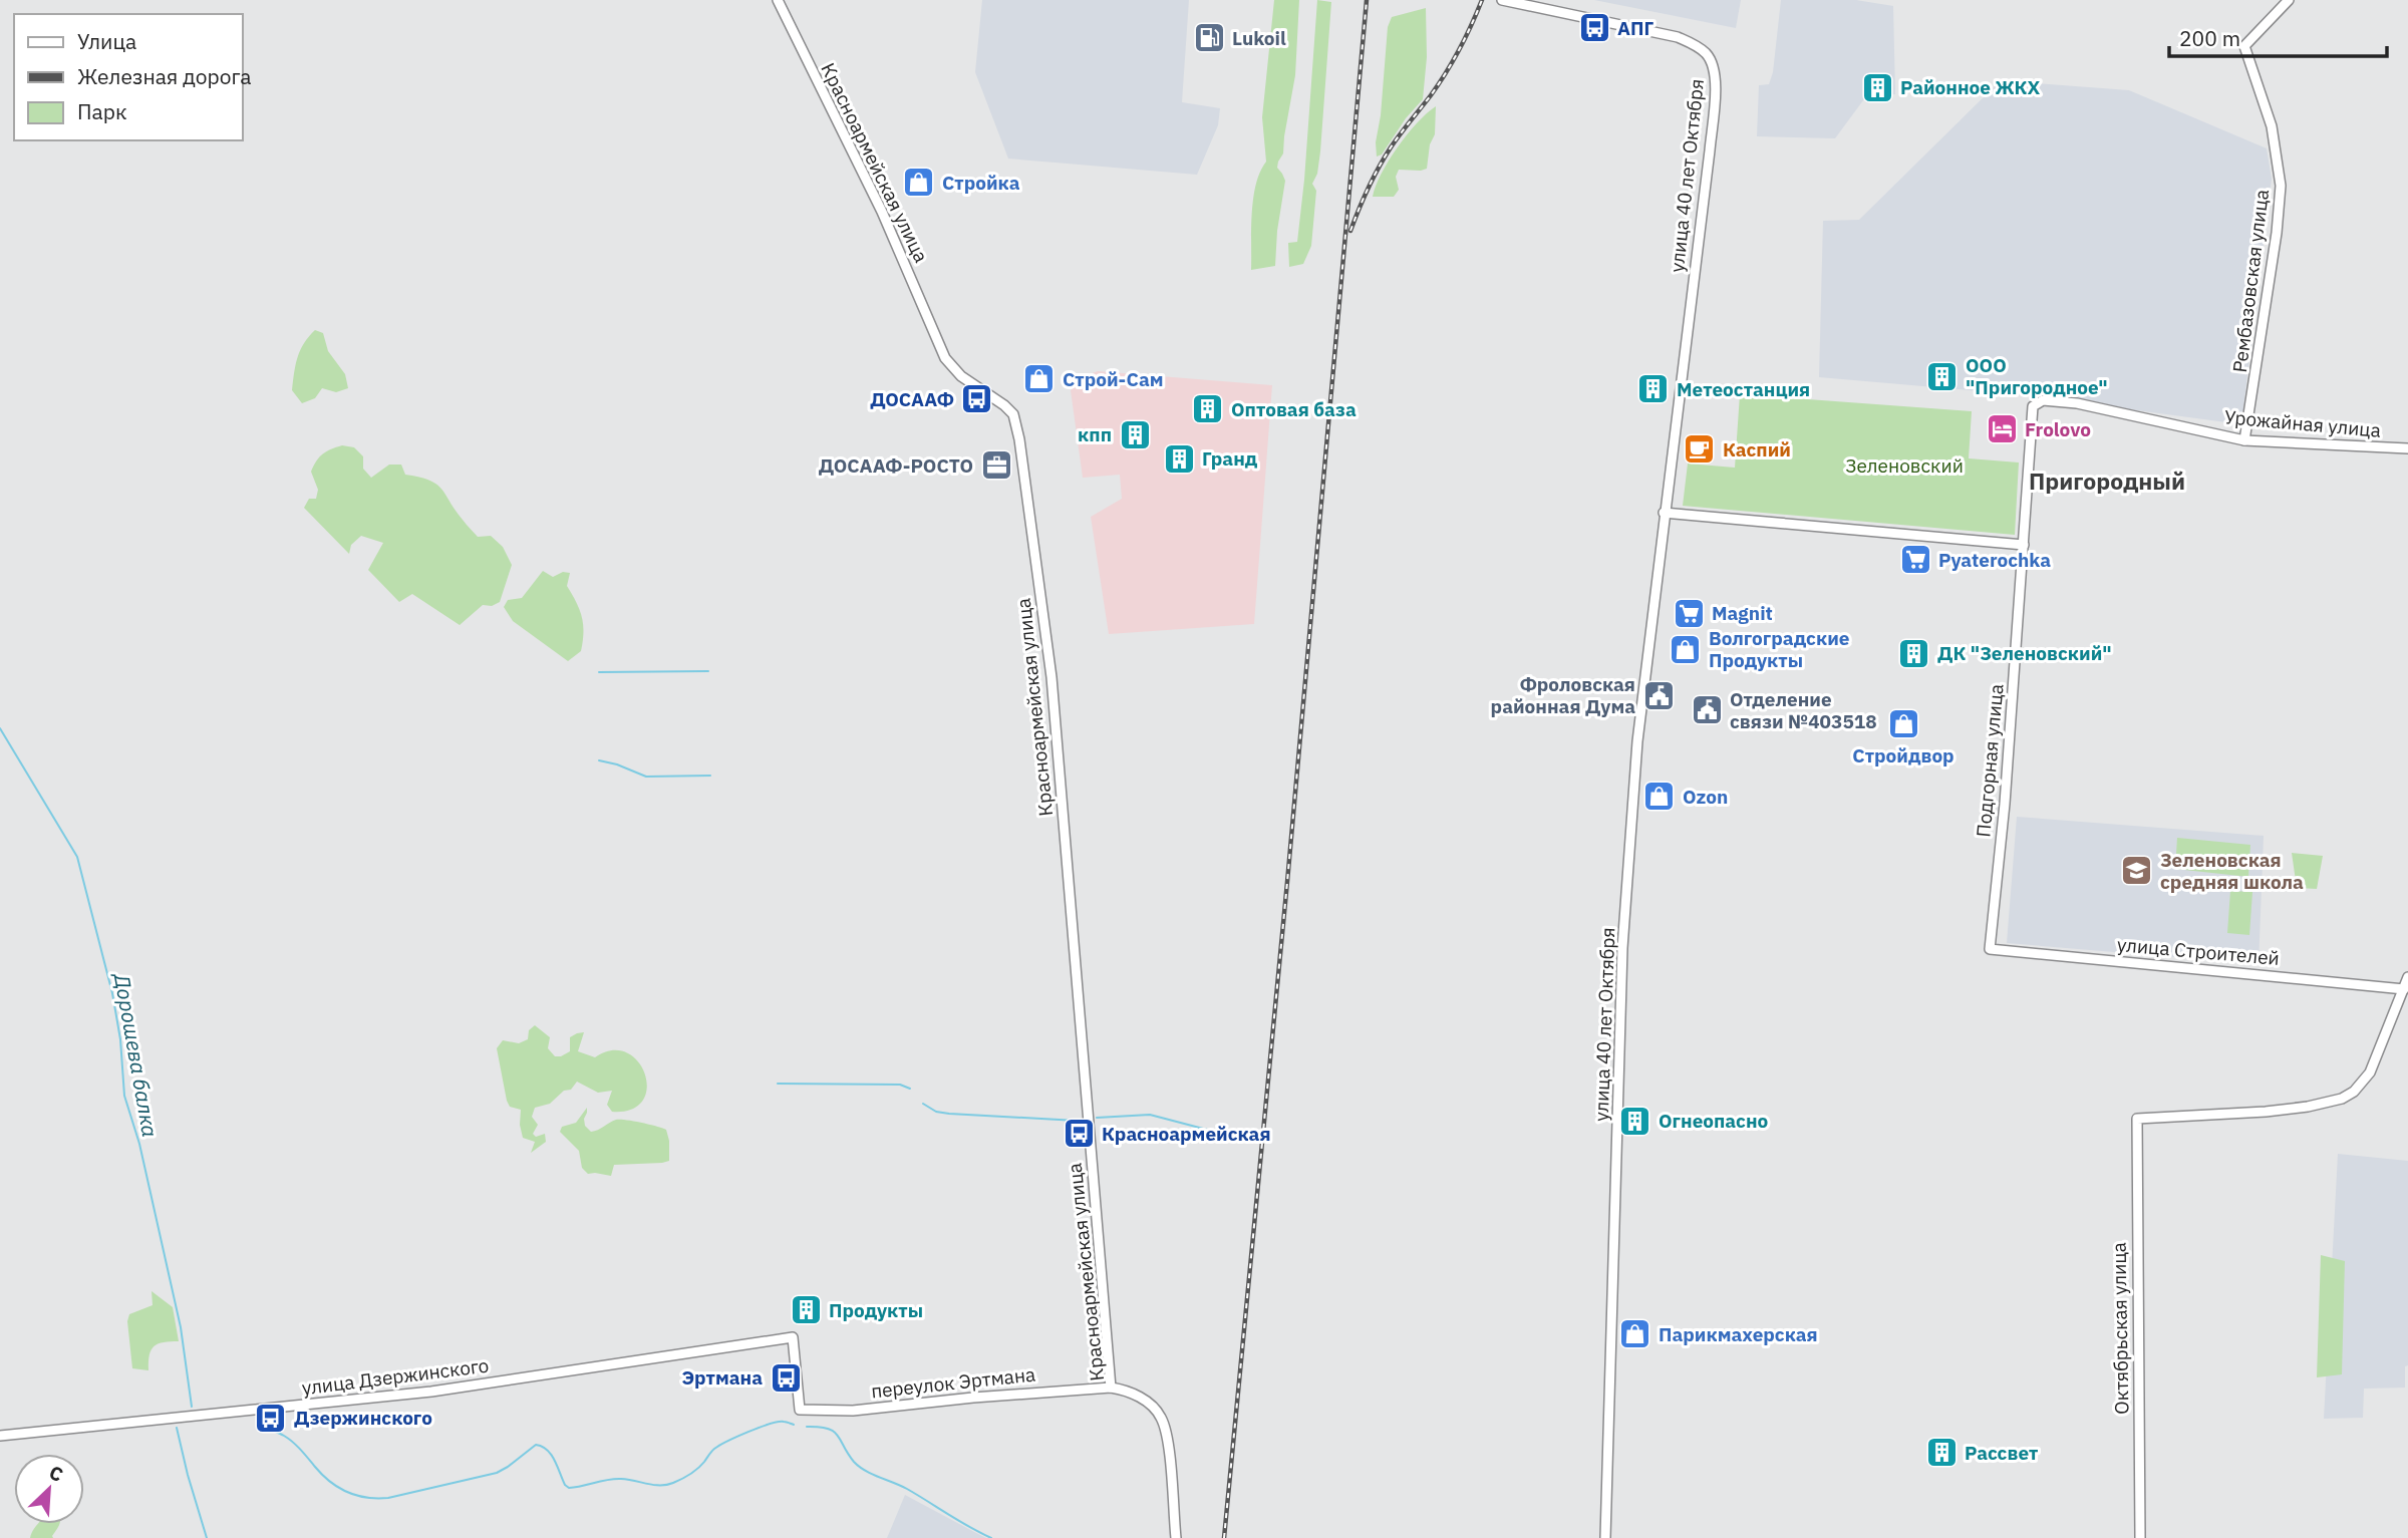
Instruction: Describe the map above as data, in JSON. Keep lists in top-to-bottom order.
{
  "streets": {
    "street": [
      "Красноармейская улица",
      "улица 40 лет Октября",
      "Рембазовская улица",
      "Урожайная улица",
      "Подгорная улица",
      "улица Строителей",
      "Октябрьская улица",
      "улица Дзержинского",
      "переулок Эртмана"
    ]
  },
  "crossings": [
    ["Красноармейская улица", "переулок Эртмана"],
    ["Рембазовская улица", "Урожайная улица"],
    ["Урожайная улица", "Подгорная улица"],
    ["Подгорная улица", "улица Строителей"],
    ["улица Строителей", "Октябрьская улица"],
    ["улица Дзержинского", "переулок Эртмана"]
  ],
  "districts": ["Пригородный"],
  "water": ["Дорошева балка"],
  "parks": ["Зеленовский"],
  "places": {
    "bus stop": [
      "АПГ",
      "ДОСААФ",
      "Красноармейская",
      "Эртмана",
      "Дзержинского"
    ],
    "fuel station": ["Lukoil"],
    "building": [
      "Районное ЖКХ",
      "ООО \"Пригородное\"",
      "Метеостанция",
      "Оптовая база",
      "кпп",
      "Гранд",
      "ДК \"Зеленовский\"",
      "Огнеопасно",
      "Продукты",
      "Рассвет"
    ],
    "shop": [
      "Стройка",
      "Строй-Сам",
      "Волгоградские Продукты",
      "Стройдвор",
      "Ozon",
      "Парикмахерская"
    ],
    "hotel": ["Frolovo"],
    "cafe": ["Каспий"],
    "office": ["ДОСААФ-РОСТО"],
    "supermarket": ["Pyaterochka", "Magnit"],
    "public building": ["Фроловская районная Дума", "Отделение связи №403518"],
    "school or university": ["Зеленовская средняя школа"]
  },
  "legend": ["Улица", "Железная дорога", "Парк"],
  "scale_bar": "200 m",
  "north": "top right"
}
